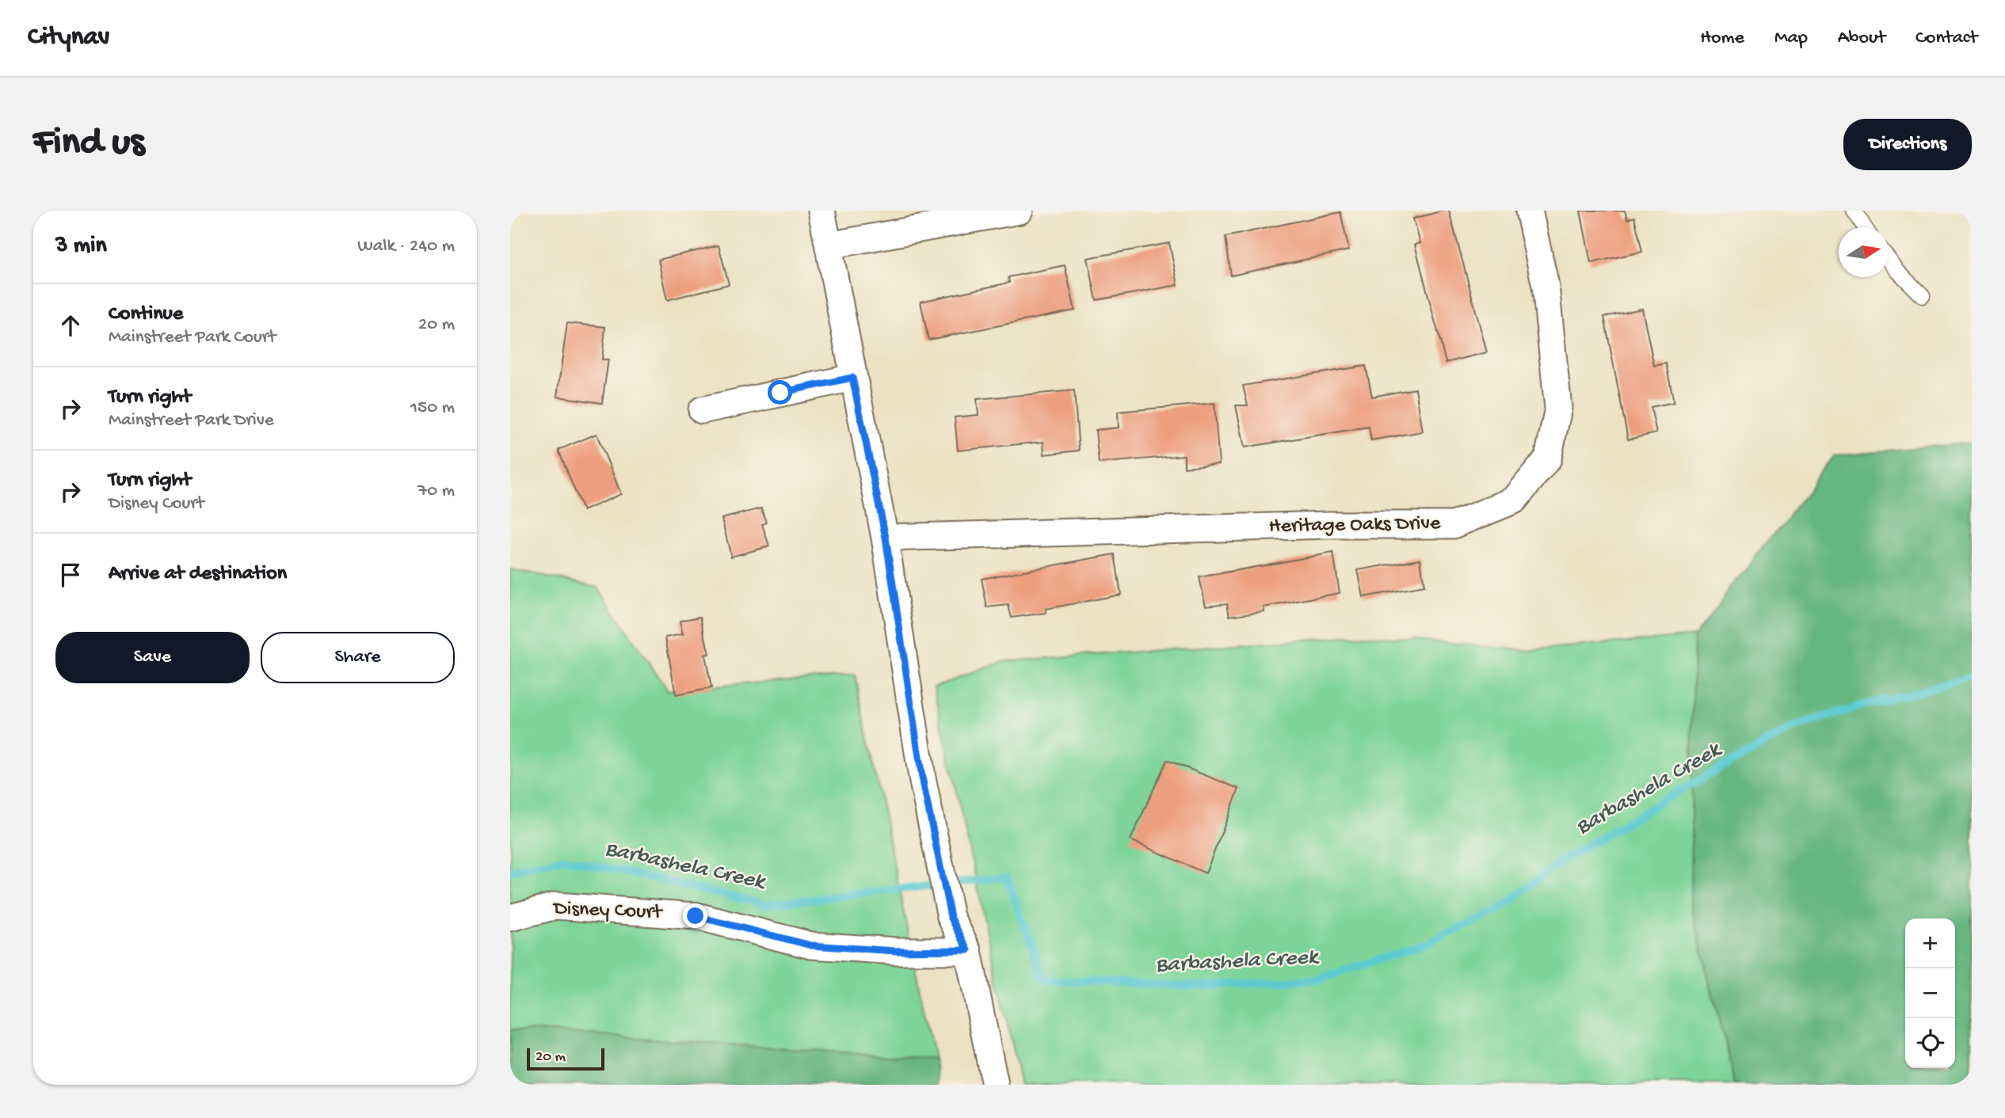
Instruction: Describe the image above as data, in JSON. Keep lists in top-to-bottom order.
{
  "streets": {
    "street": ["Heritage Oaks Drive", "Disney Court"]
  },
  "water": ["Barbashela Creek"],
  "scale_bar": "20 m",
  "north": "right",
  "page": {
    "header": "Citynav",
    "nav": [
      "Home",
      "Map",
      "About",
      "Contact"
    ],
    "buttons": [
      "Directions",
      ["Save", "Share"]
    ],
    "title": "Find us",
    "heading": ["3 min", "Walk · 240 m"],
    "list": [
      ["Continue", "Mainstreet Park Court", "20 m"],
      ["Turn right", "Mainstreet Park Drive", "150 m"],
      ["Turn right", "Disney Court", "70 m"],
      "Arrive at destination"
    ],
    "map_buttons": ["+", "−"],
    "scale": "20 m"
  }
}
